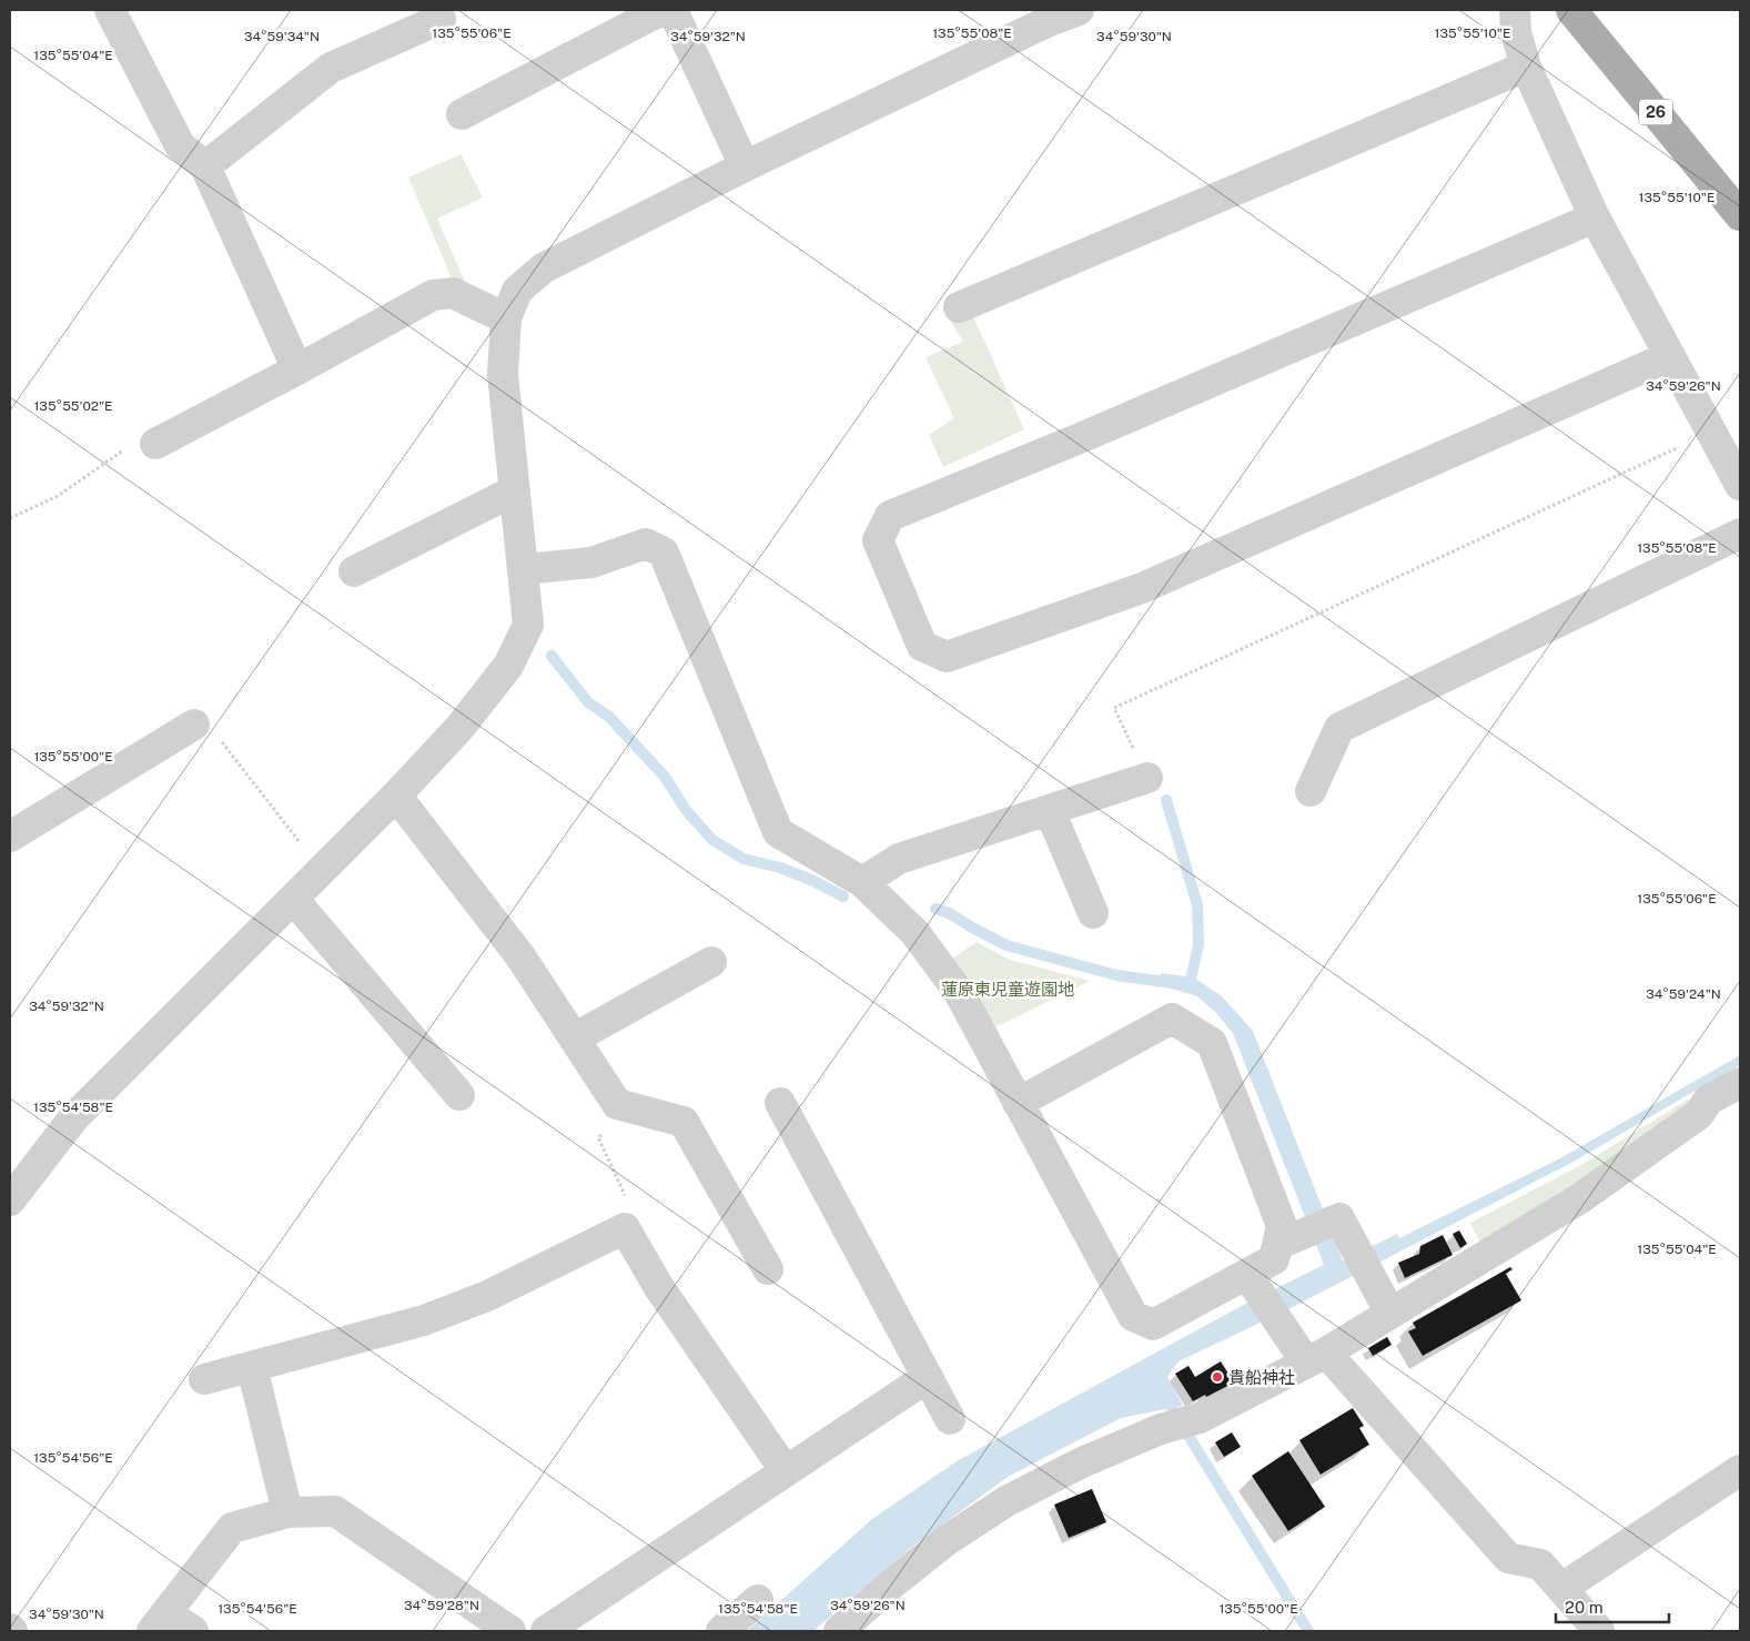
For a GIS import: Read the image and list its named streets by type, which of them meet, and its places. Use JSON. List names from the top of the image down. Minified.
{"streets":{"main road":["26"]},"parks":["蓮原東児童遊園地"],"places":["貴船神社"],"scale_bar":"20 m","coordinates":["135°55'08\"E","135°55'10\"E","135°55'06\"E","34°59'34\"N","34°59'32\"N","34°59'30\"N","135°55'04\"E","34°59'26\"N","135°55'02\"E","135°55'00\"E","34°59'24\"N","135°54'58\"E","135°54'56\"E","34°59'28\"N"]}
